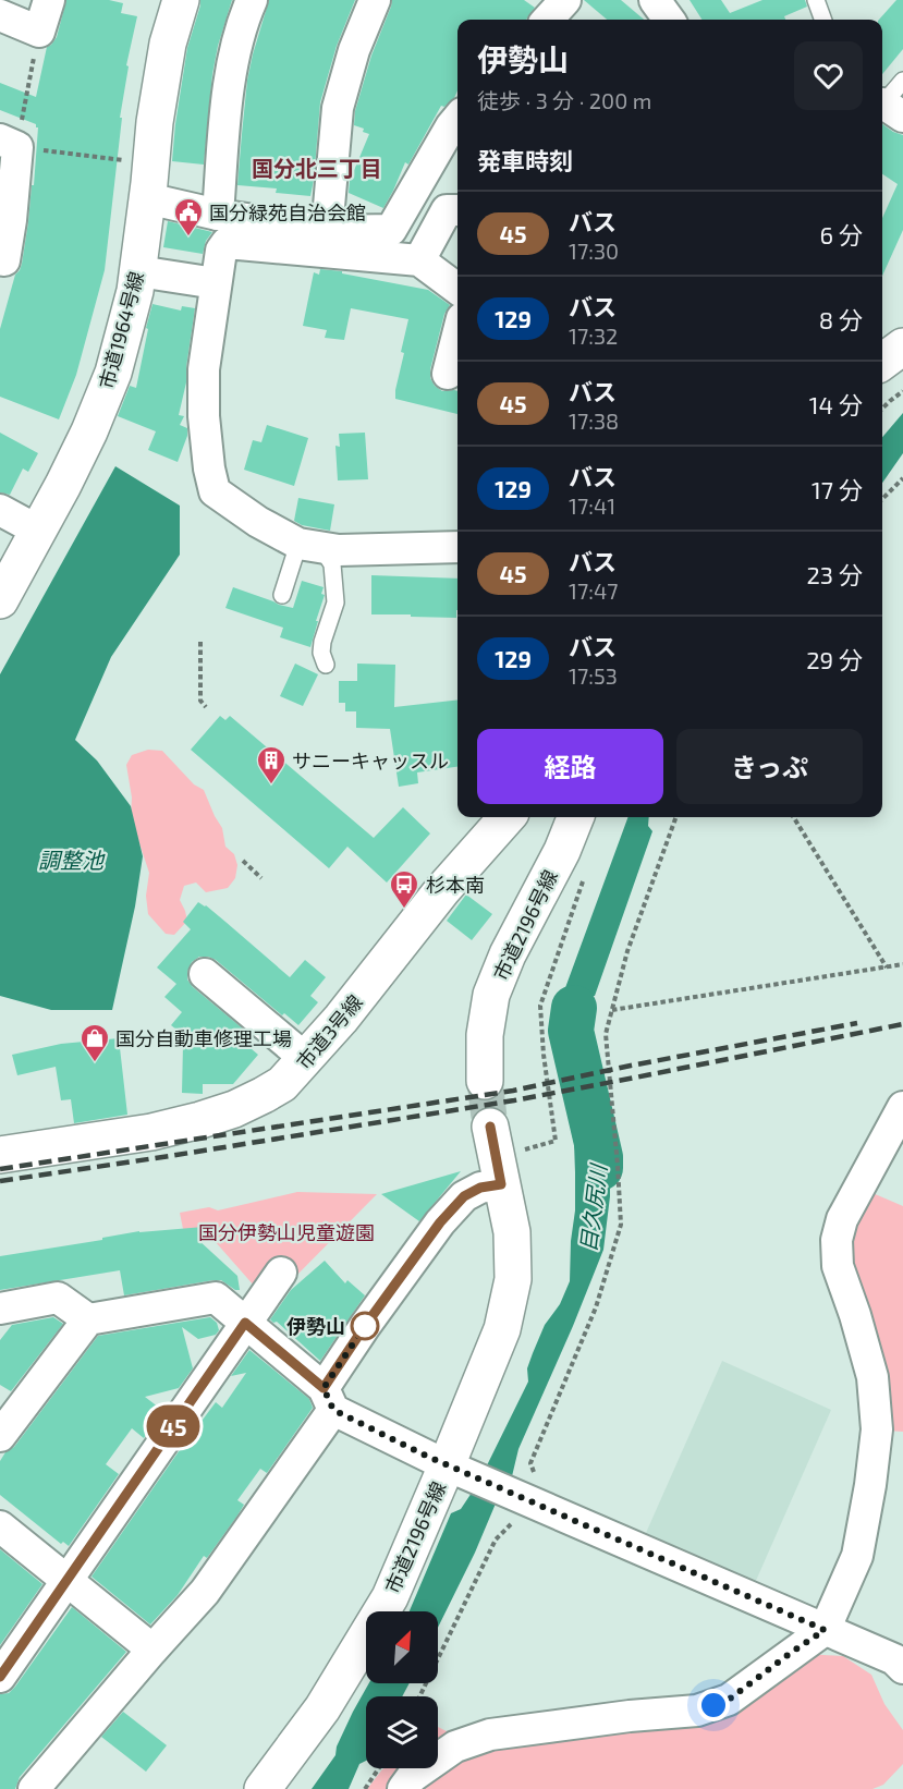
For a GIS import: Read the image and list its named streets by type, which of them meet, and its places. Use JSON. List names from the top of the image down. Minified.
{"streets":{"street":["市道1964号線","市道2196号線","市道3号線"]},"districts":["国分北三丁目"],"water":["調整池","目久尻川"],"parks":["国分伊勢山児童遊園"],"places":{"public building":["国分緑苑自治会館"],"building":["サニーキャッスル"],"bus stop":["杉本南"],"shop":["国分自動車修理工場"],"other":["伊勢山"]},"lines":["bus line 45"],"north":"top right","page":{"on_map":"45","heading":[["伊勢山","徒歩 · 3 分 · 200 m"],"発車時刻"],"list":[{"mark":"45","name":"バス","note":"17:30","value":"6 分"},{"mark":"129","name":"バス","note":"17:32","value":"8 分"},{"mark":"45","name":"バス","note":"17:38","value":"14 分"},{"mark":"129","name":"バス","note":"17:41","value":"17 分"},{"mark":"45","name":"バス","note":"17:47","value":"23 分"},{"mark":"129","name":"バス","note":"17:53","value":"29 分"}],"buttons":["経路","きっぷ"]}}
